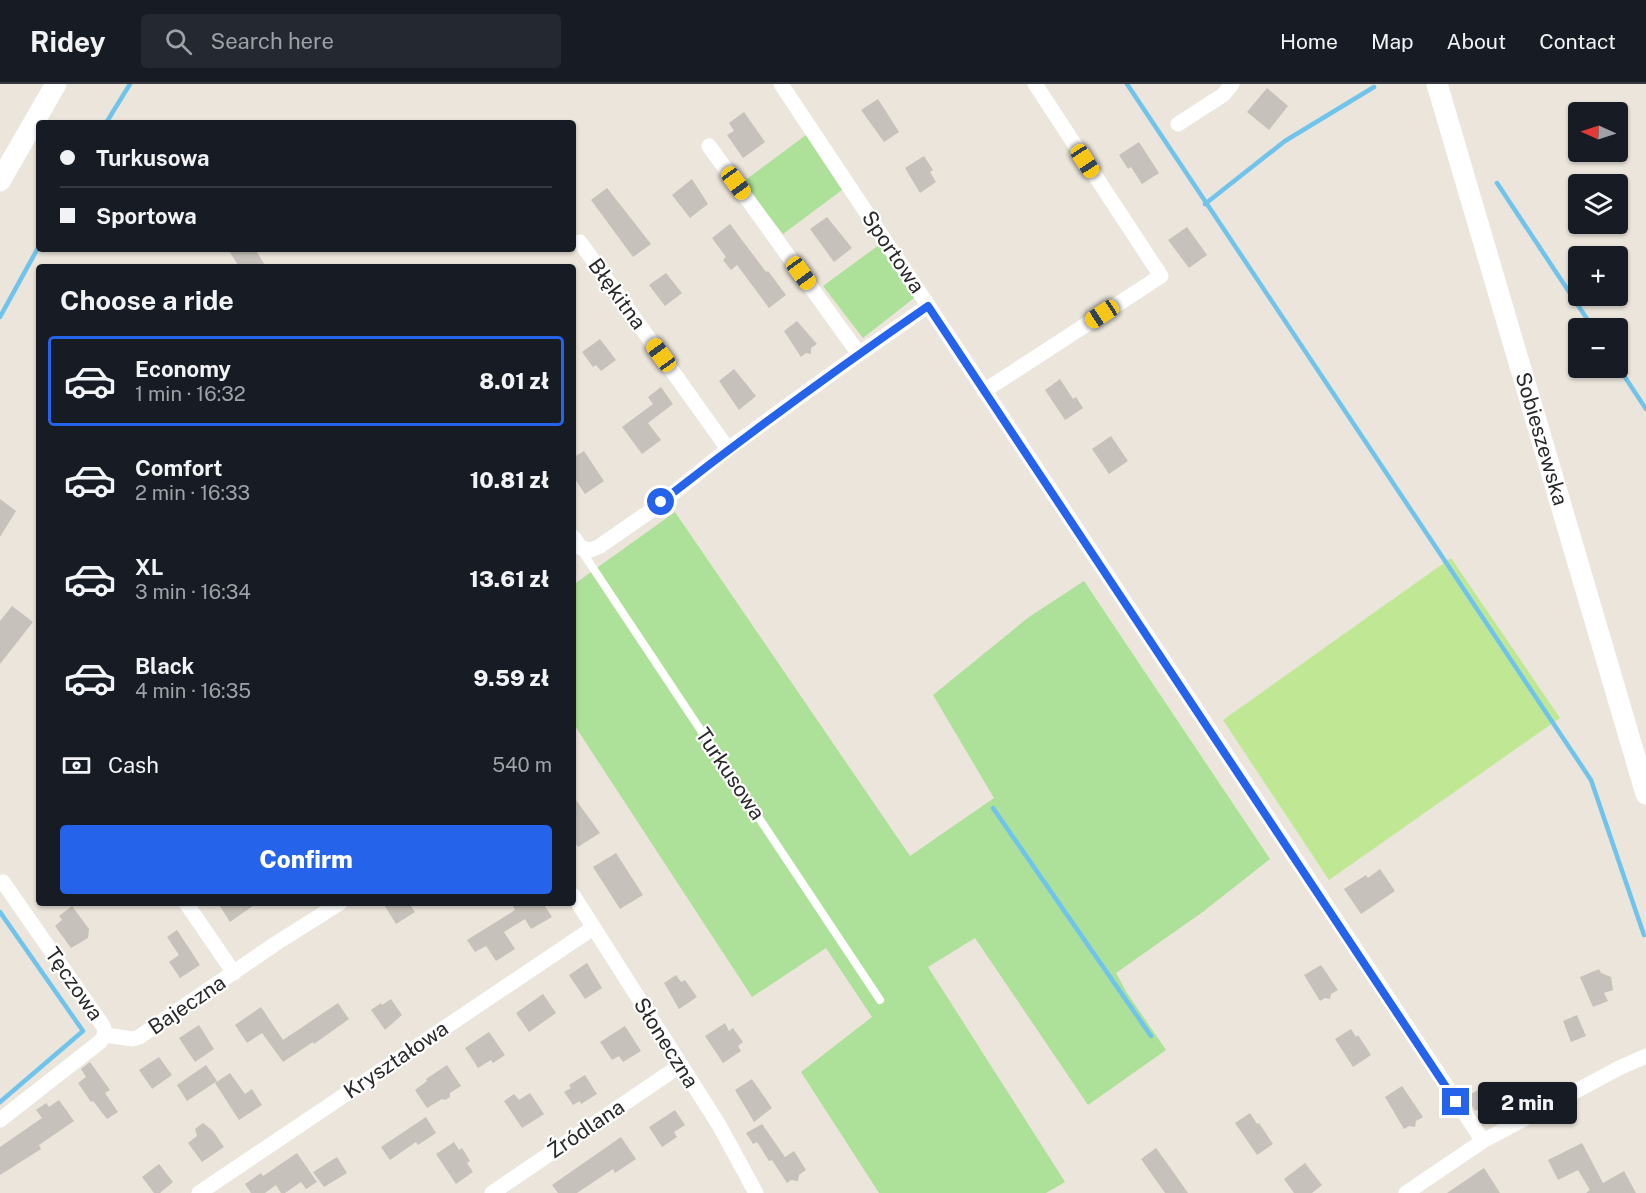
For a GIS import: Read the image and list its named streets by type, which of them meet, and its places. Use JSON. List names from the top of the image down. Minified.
{"streets":{"main road":["Sobieszewska"],"street":["Sportowa","Błękitna","Turkusowa","Tęczowa","Bajeczna","Słoneczna","Kryształowa","Źródlana"]},"crossings":[["Błękitna","Turkusowa"],["Tęczowa","Bajeczna"],["Słoneczna","Kryształowa"],["Słoneczna","Źródlana"]],"north":"left","page":{"header":"Ridey","search":"Search here","nav":["Home","Map","About","Contact"],"map_buttons":["+","−"],"banner":["Turkusowa","Sportowa"],"heading":"Choose a ride","list":[{"name":"Economy","note":"1 min · 16:32","value":"8.01 zł"},{"name":"Comfort","note":"2 min · 16:33","value":"10.81 zł"},{"name":"XL","note":"3 min · 16:34","value":"13.61 zł"},{"name":"Black","note":"4 min · 16:35","value":"9.59 zł"}],"pay":["Cash","540 m"],"buttons":"Confirm","bubble":"2 min"}}
